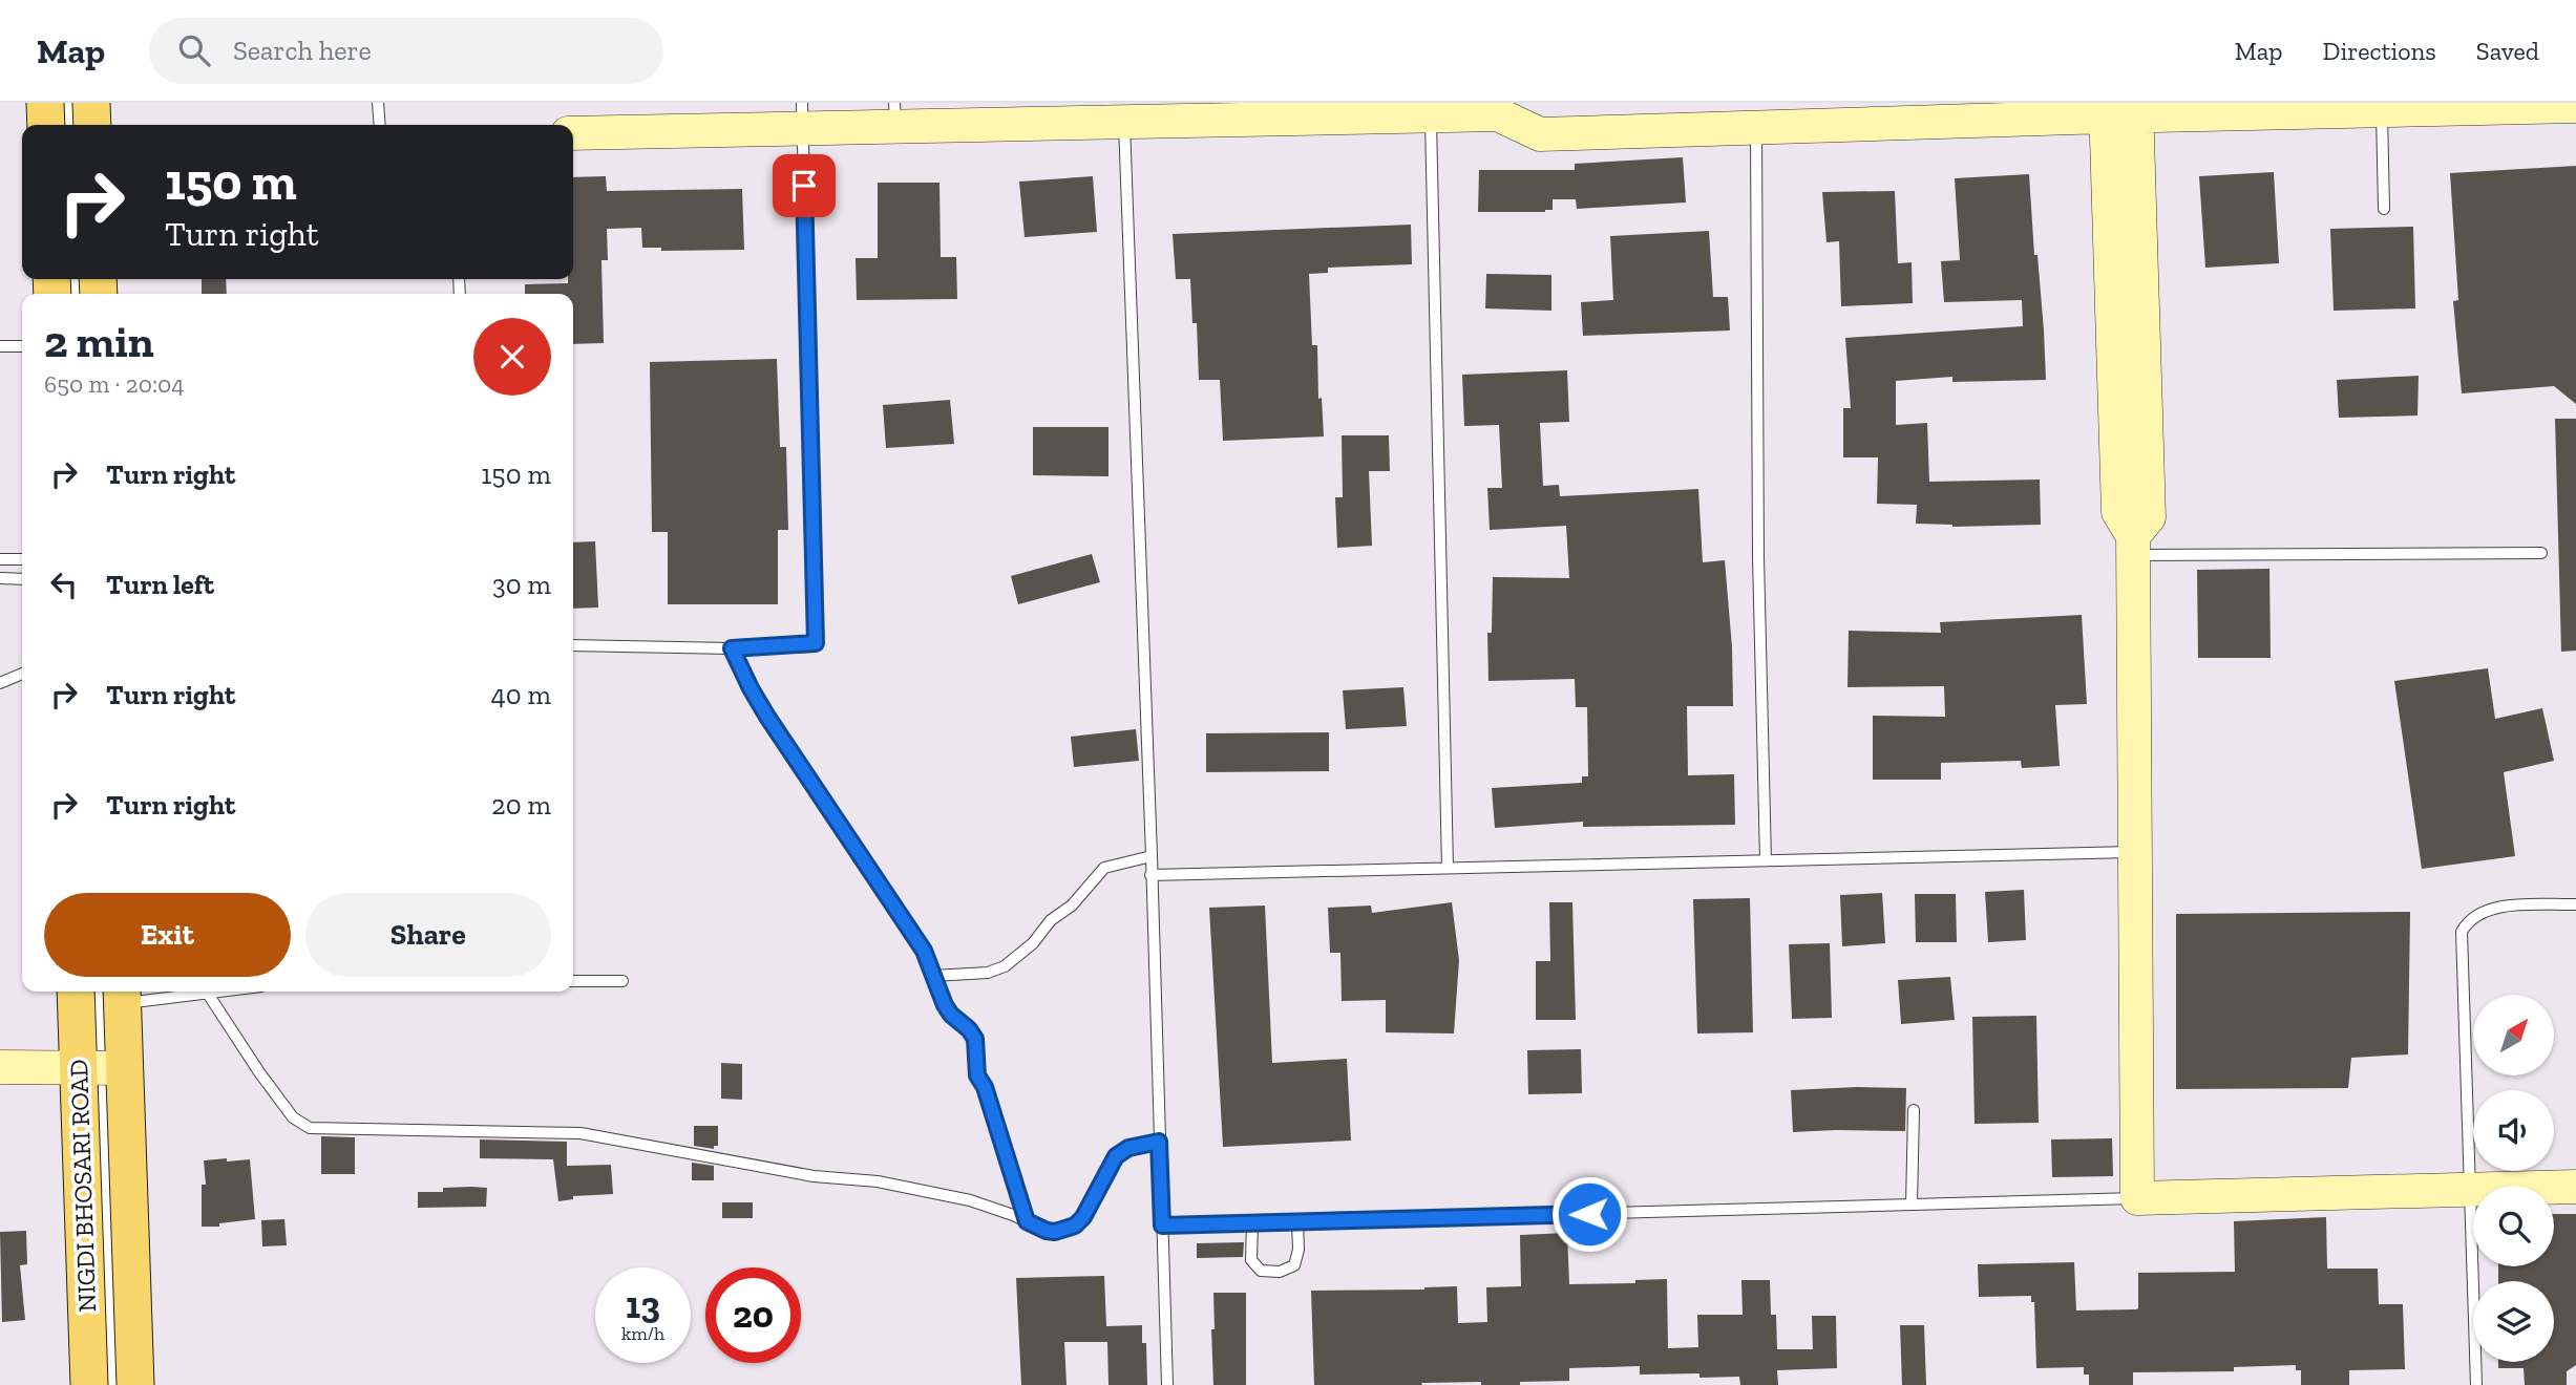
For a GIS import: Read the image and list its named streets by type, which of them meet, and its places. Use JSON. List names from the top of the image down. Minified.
{"streets":{"main road":["NIGDI BHOSARI ROAD"]},"north":"top right","page":{"header":"Map","search":"Search here","nav":["Map","Directions","Saved"],"turn":["150 m","Turn right"],"heading":["2 min","650 m · 20:04"],"list":[{"name":"Turn right","value":"150 m"},{"name":"Turn left","value":"30 m"},{"name":"Turn right","value":"40 m"},{"name":"Turn right","value":"20 m"}],"buttons":["Exit","Share"],"speed":"13 km/h","limit":"20"}}
